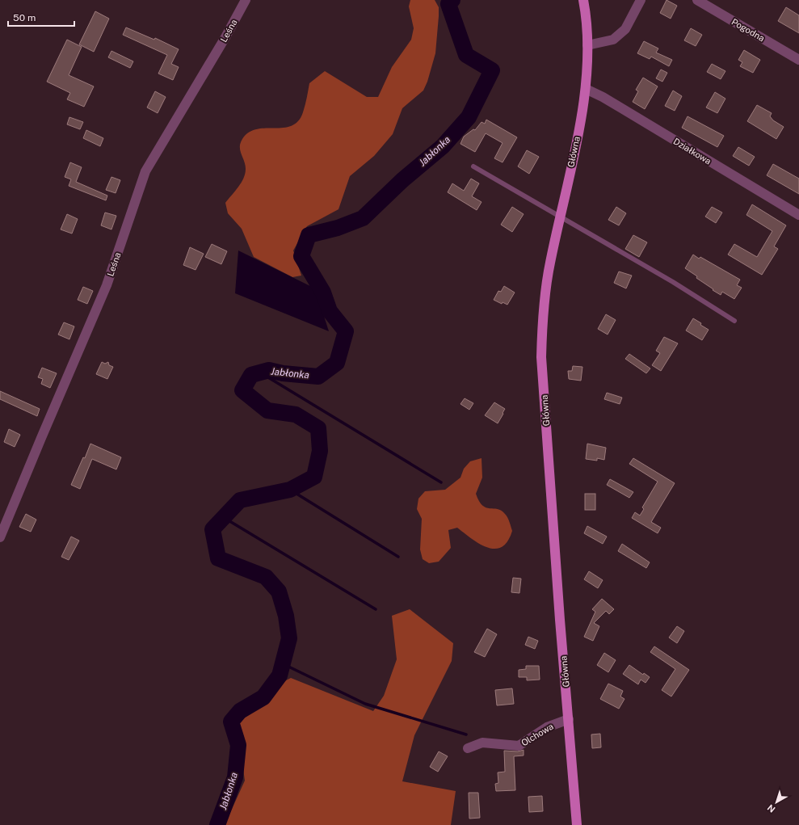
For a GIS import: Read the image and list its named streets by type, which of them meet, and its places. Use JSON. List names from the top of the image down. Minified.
{"streets":{"main road":["Główna"],"street":["Pogodna","Leśna","Działkowa","Olchowa"]},"crossings":[["Działkowa","Główna"],["Główna","Olchowa"]],"water":["Jabłonka"],"scale_bar":"50 m","north":"bottom left"}
